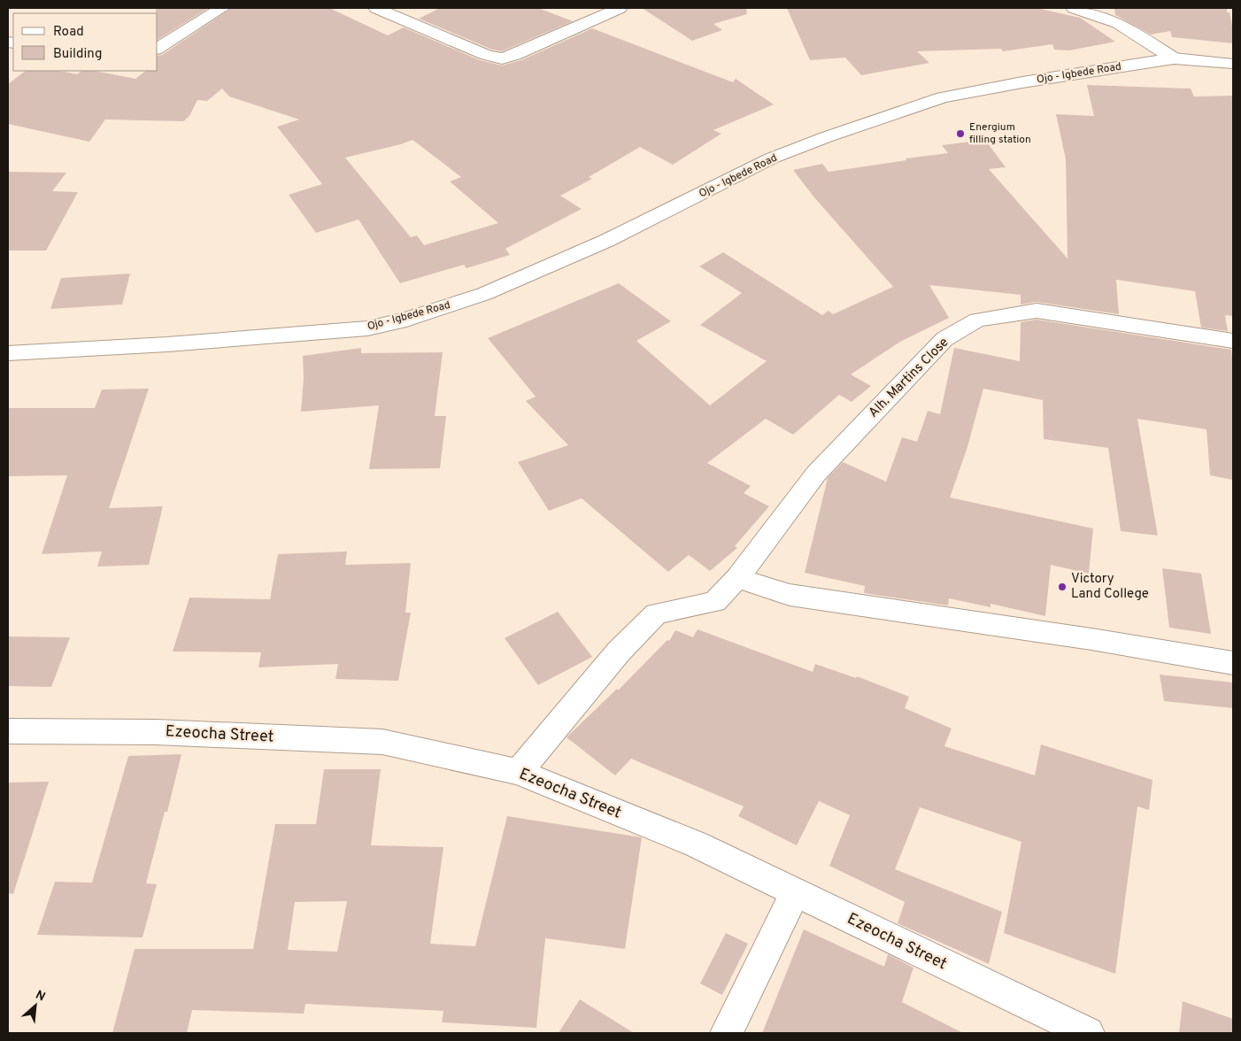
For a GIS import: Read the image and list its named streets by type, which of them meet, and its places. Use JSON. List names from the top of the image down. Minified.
{"streets":{"street":["Ojo - Igbede Road","Alh. Martins Close","Ezeocha Street"]},"crossings":[["Alh. Martins Close","Ezeocha Street"]],"places":["Energium filling station","Victory Land College"],"legend":["Road","Building"],"north":"top right"}
